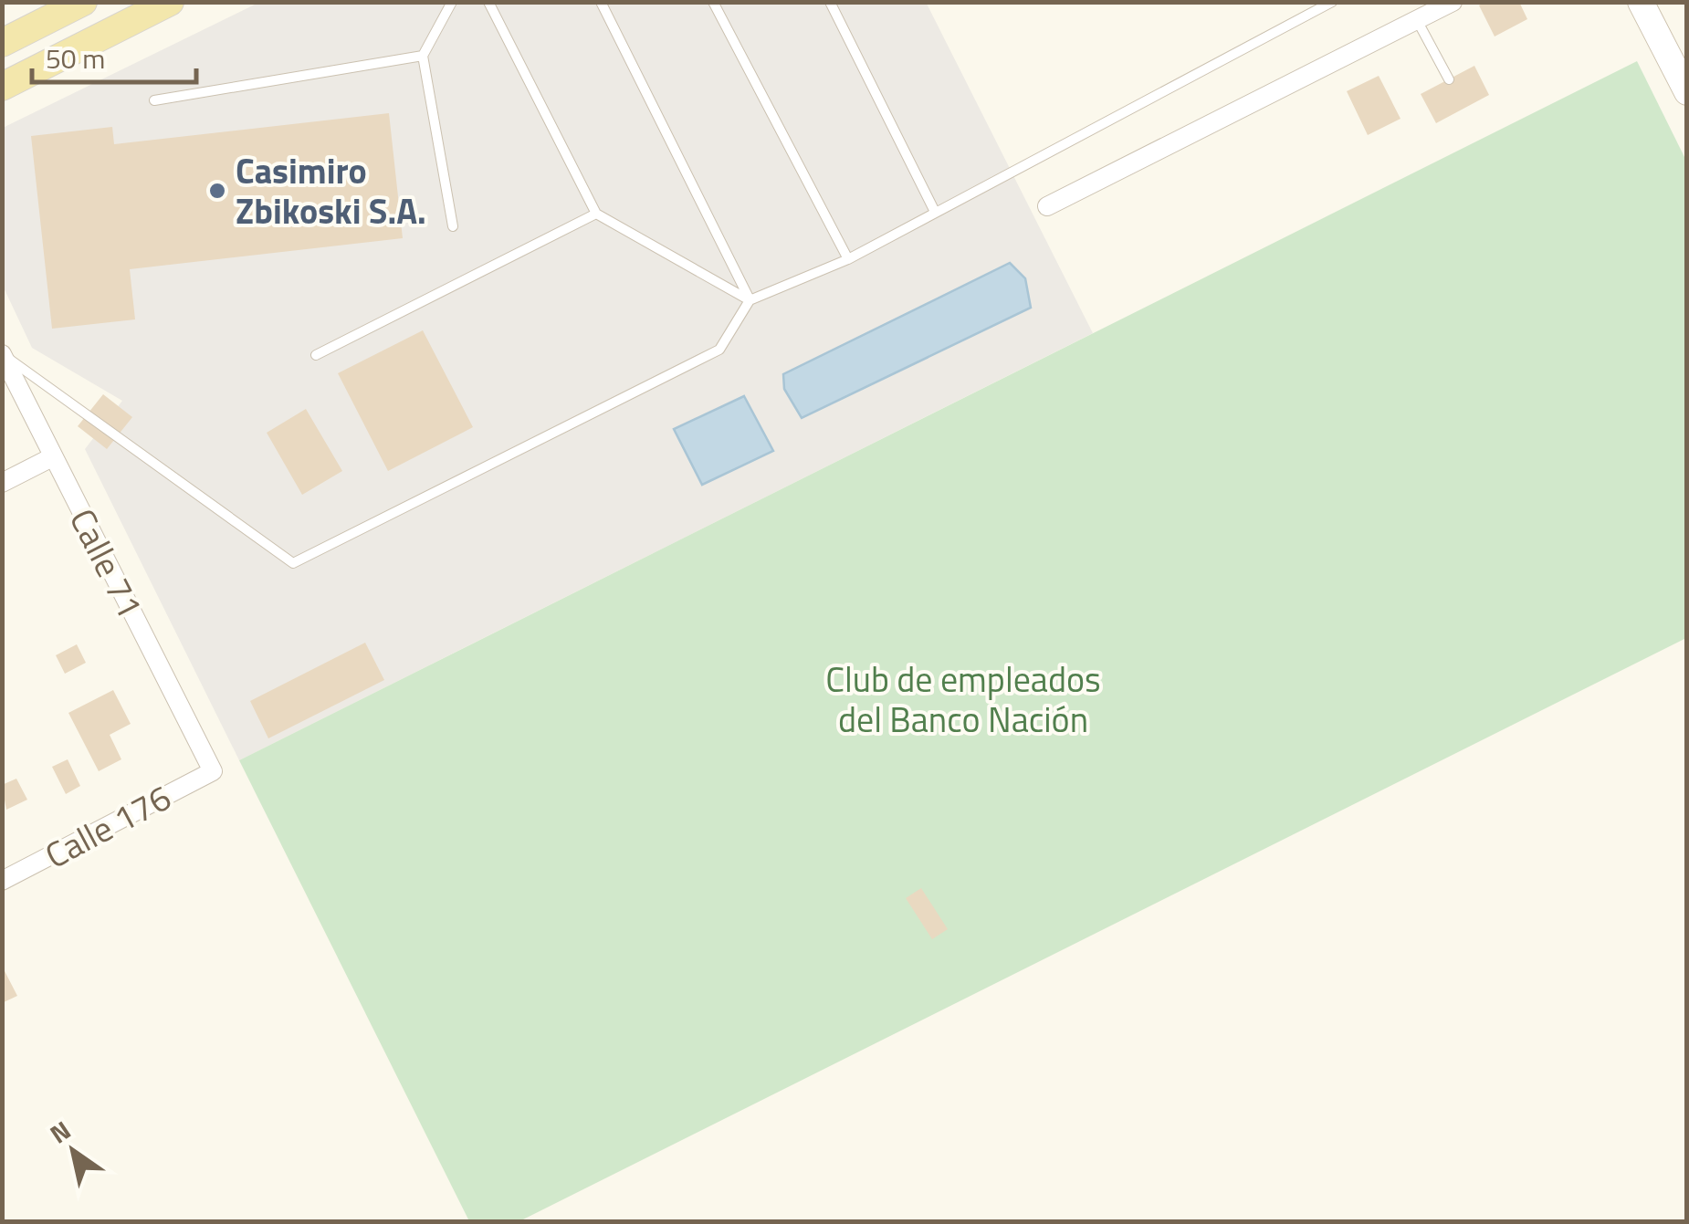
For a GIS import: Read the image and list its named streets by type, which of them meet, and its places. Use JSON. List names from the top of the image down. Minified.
{"streets":{"street":["Calle 71","Calle 176"]},"crossings":[["Calle 71","Calle 176"]],"parks":["Club de empleados del Banco Nación"],"places":["Casimiro Zbikoski S.A."],"scale_bar":"50 m","north":"top left"}
